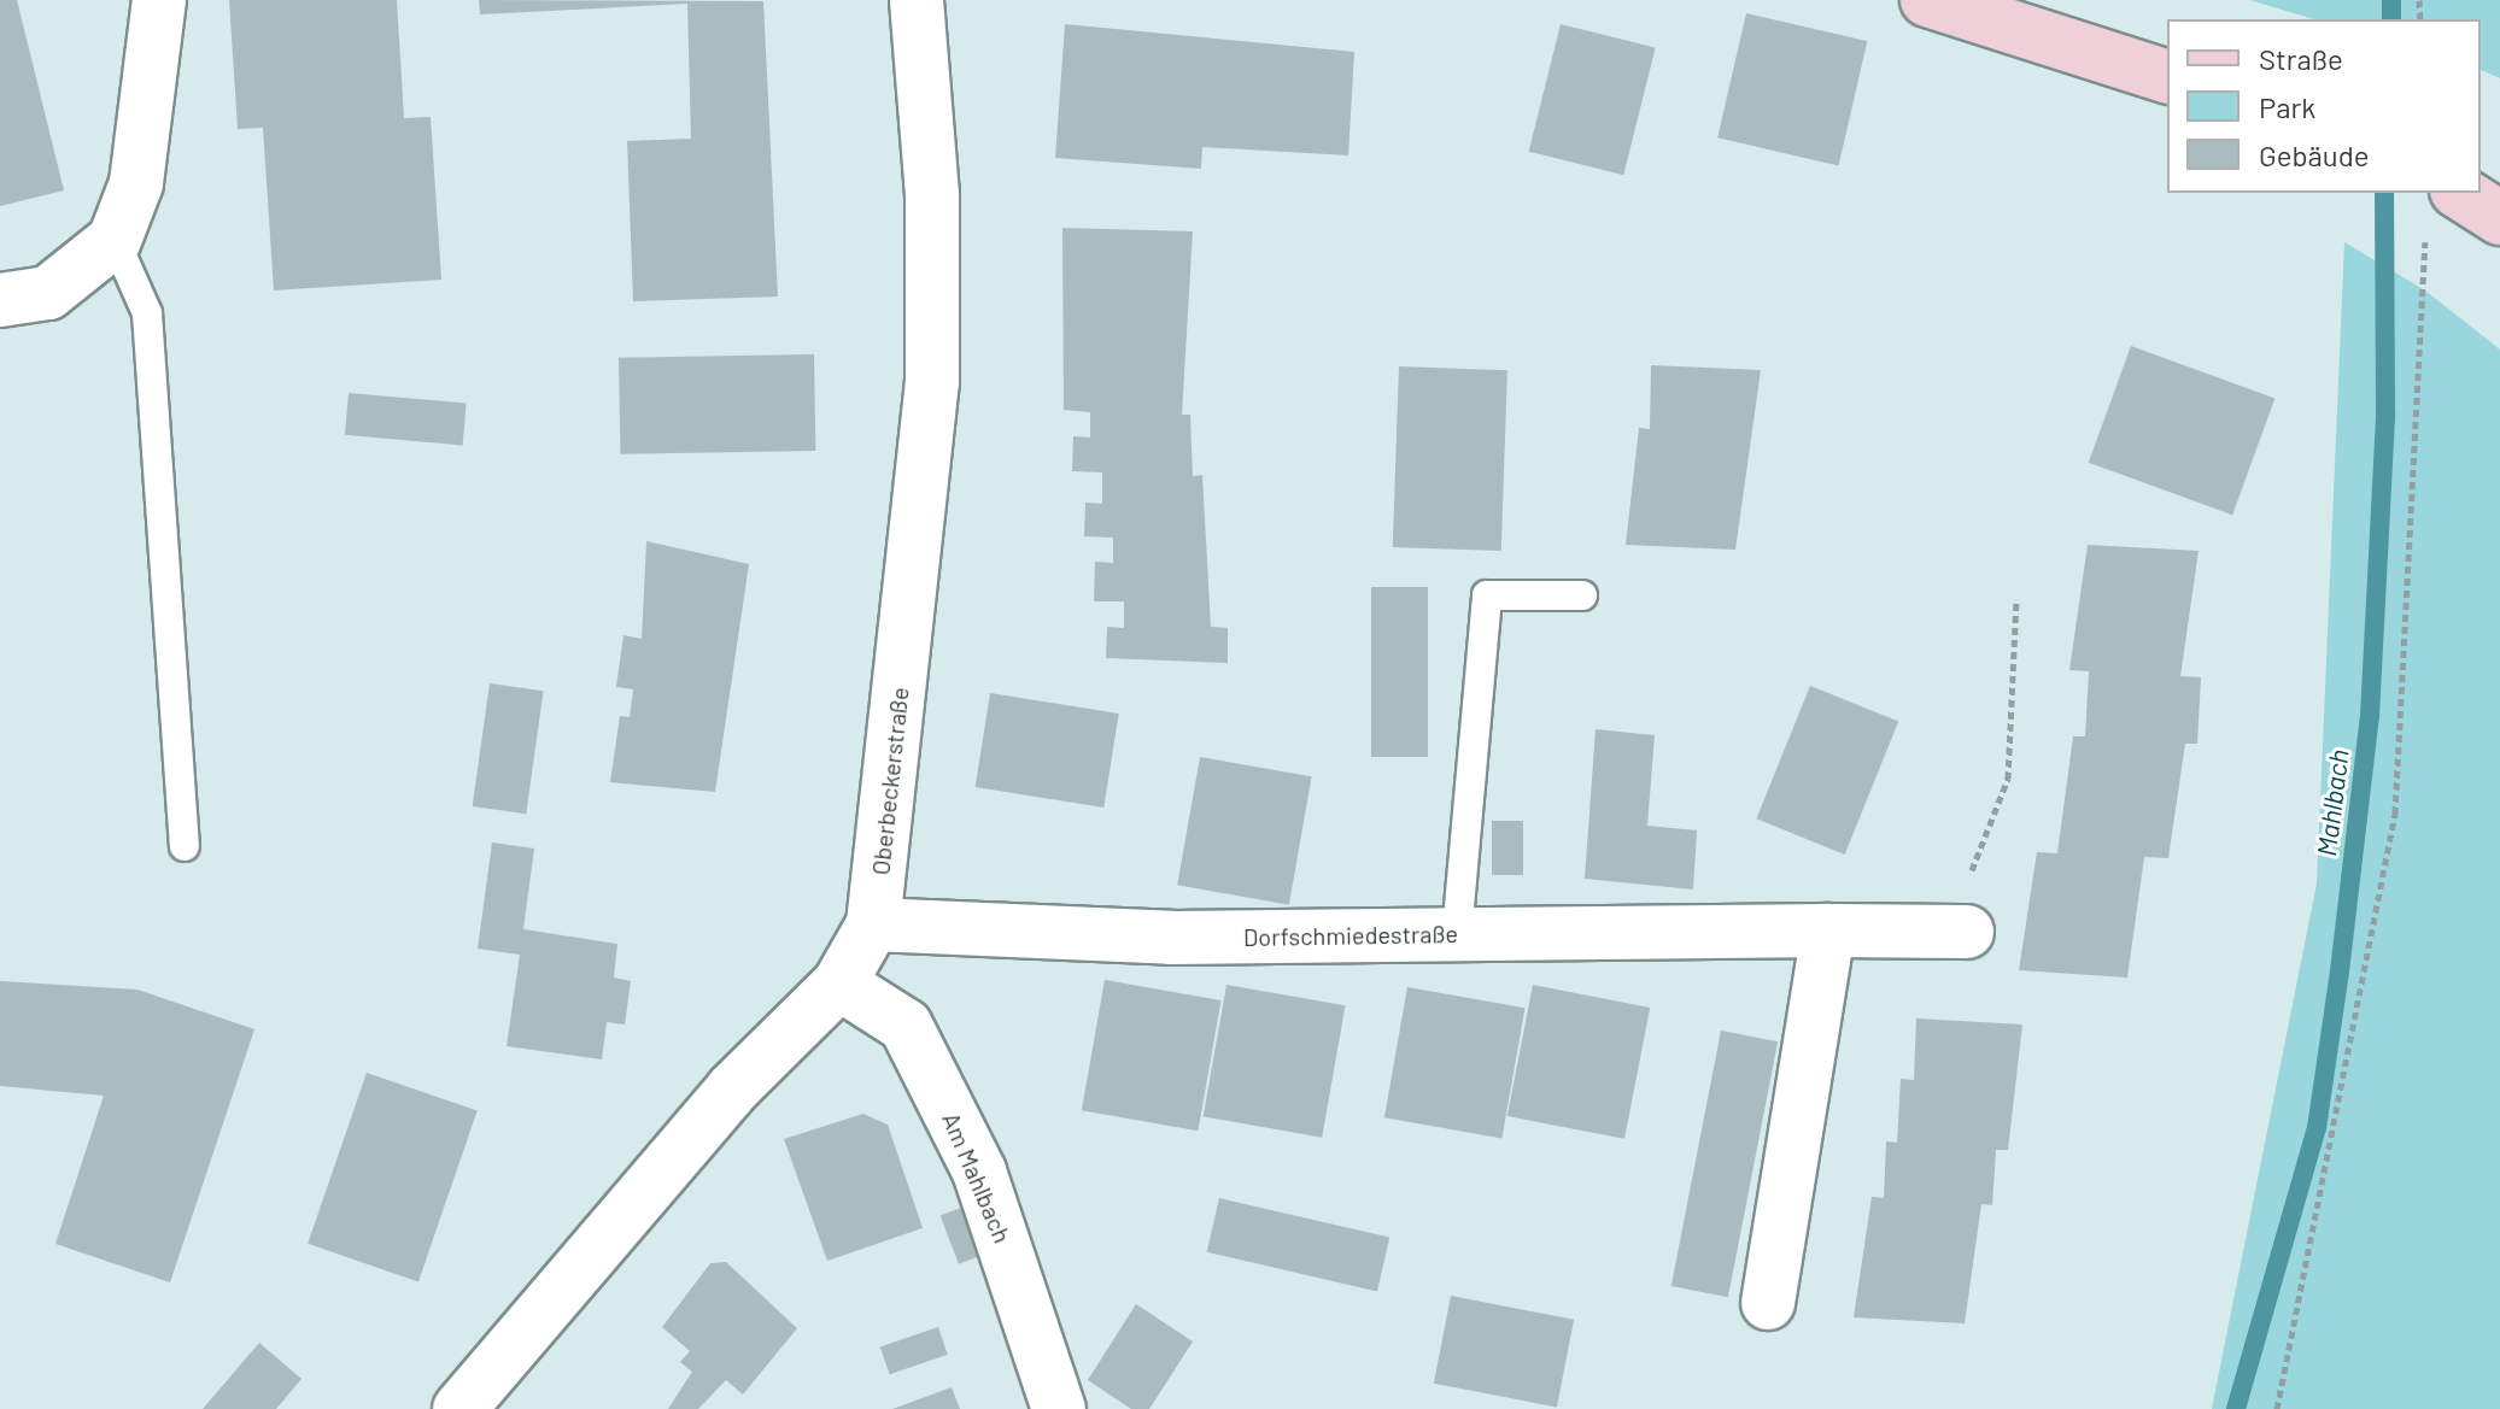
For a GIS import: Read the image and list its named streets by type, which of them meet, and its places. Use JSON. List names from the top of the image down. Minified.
{"streets":{"street":["Oberbeckerstraße","Dorfschmiedestraße","Am Mahlbach"]},"crossings":[["Oberbeckerstraße","Dorfschmiedestraße"],["Oberbeckerstraße","Am Mahlbach"]],"water":["Mahlbach"],"legend":["Straße","Park","Gebäude"]}
